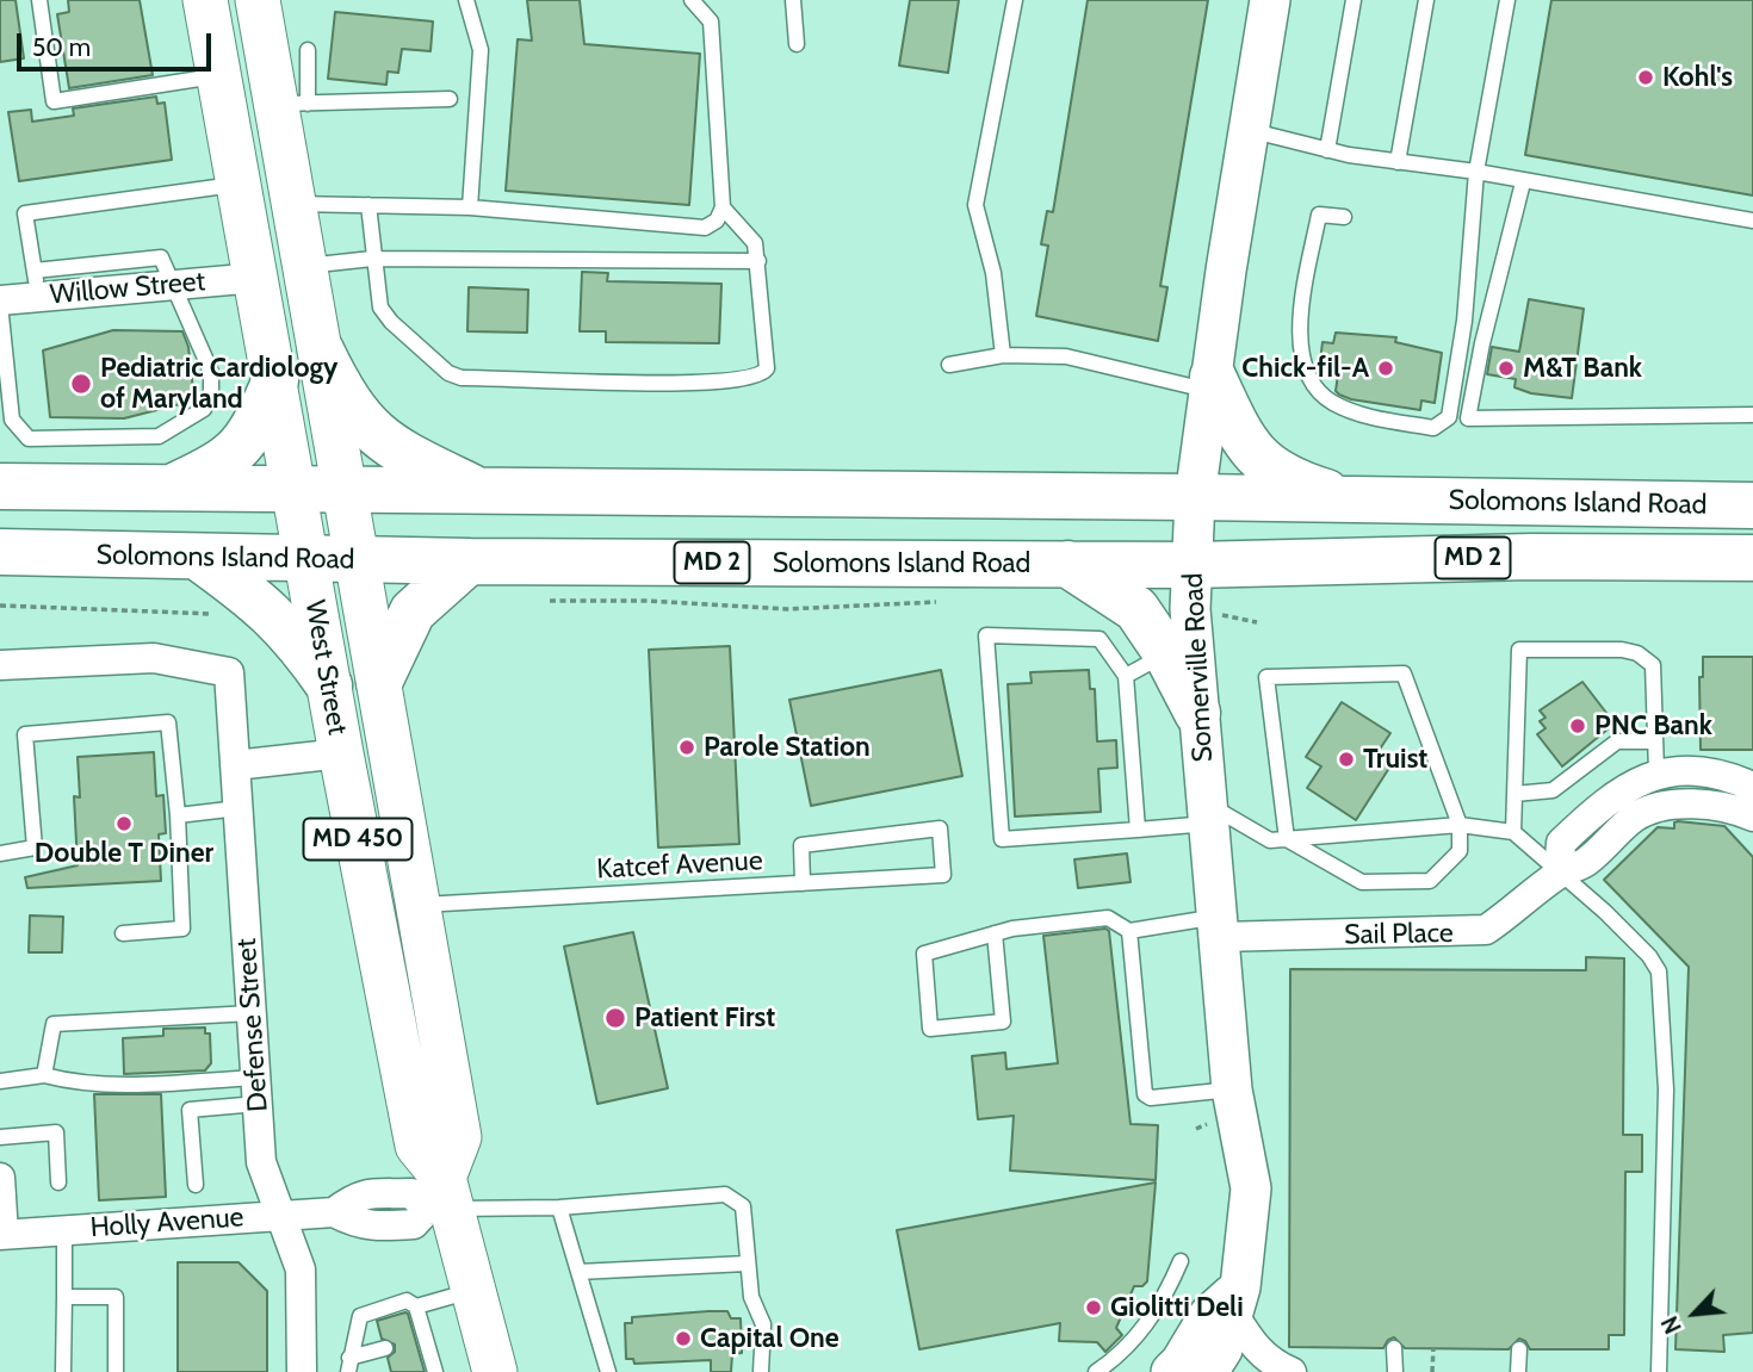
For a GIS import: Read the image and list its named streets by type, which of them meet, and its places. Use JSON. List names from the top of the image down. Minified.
{"streets":{"highway":["Solomons Island Road","MD 2"],"main road":["West Street","MD 450"],"street":["Willow Street","Somerville Road","Sail Place","Defense Street","Holly Avenue"],"lane":["Katcef Avenue"]},"crossings":[["Willow Street","West Street"],["Solomons Island Road","West Street"],["Solomons Island Road","Somerville Road"],["West Street","Katcef Avenue"],["West Street","Holly Avenue"],["Somerville Road","Sail Place"],["Defense Street","Holly Avenue"]],"places":["Kohl's","Chick-fil-A","M&T Bank","Pediatric Cardiology of Maryland","PNC Bank","Parole Station","Truist","Double T Diner","Patient First","Giolitti Deli","Capital One"],"scale_bar":"50 m","north":"bottom left"}
